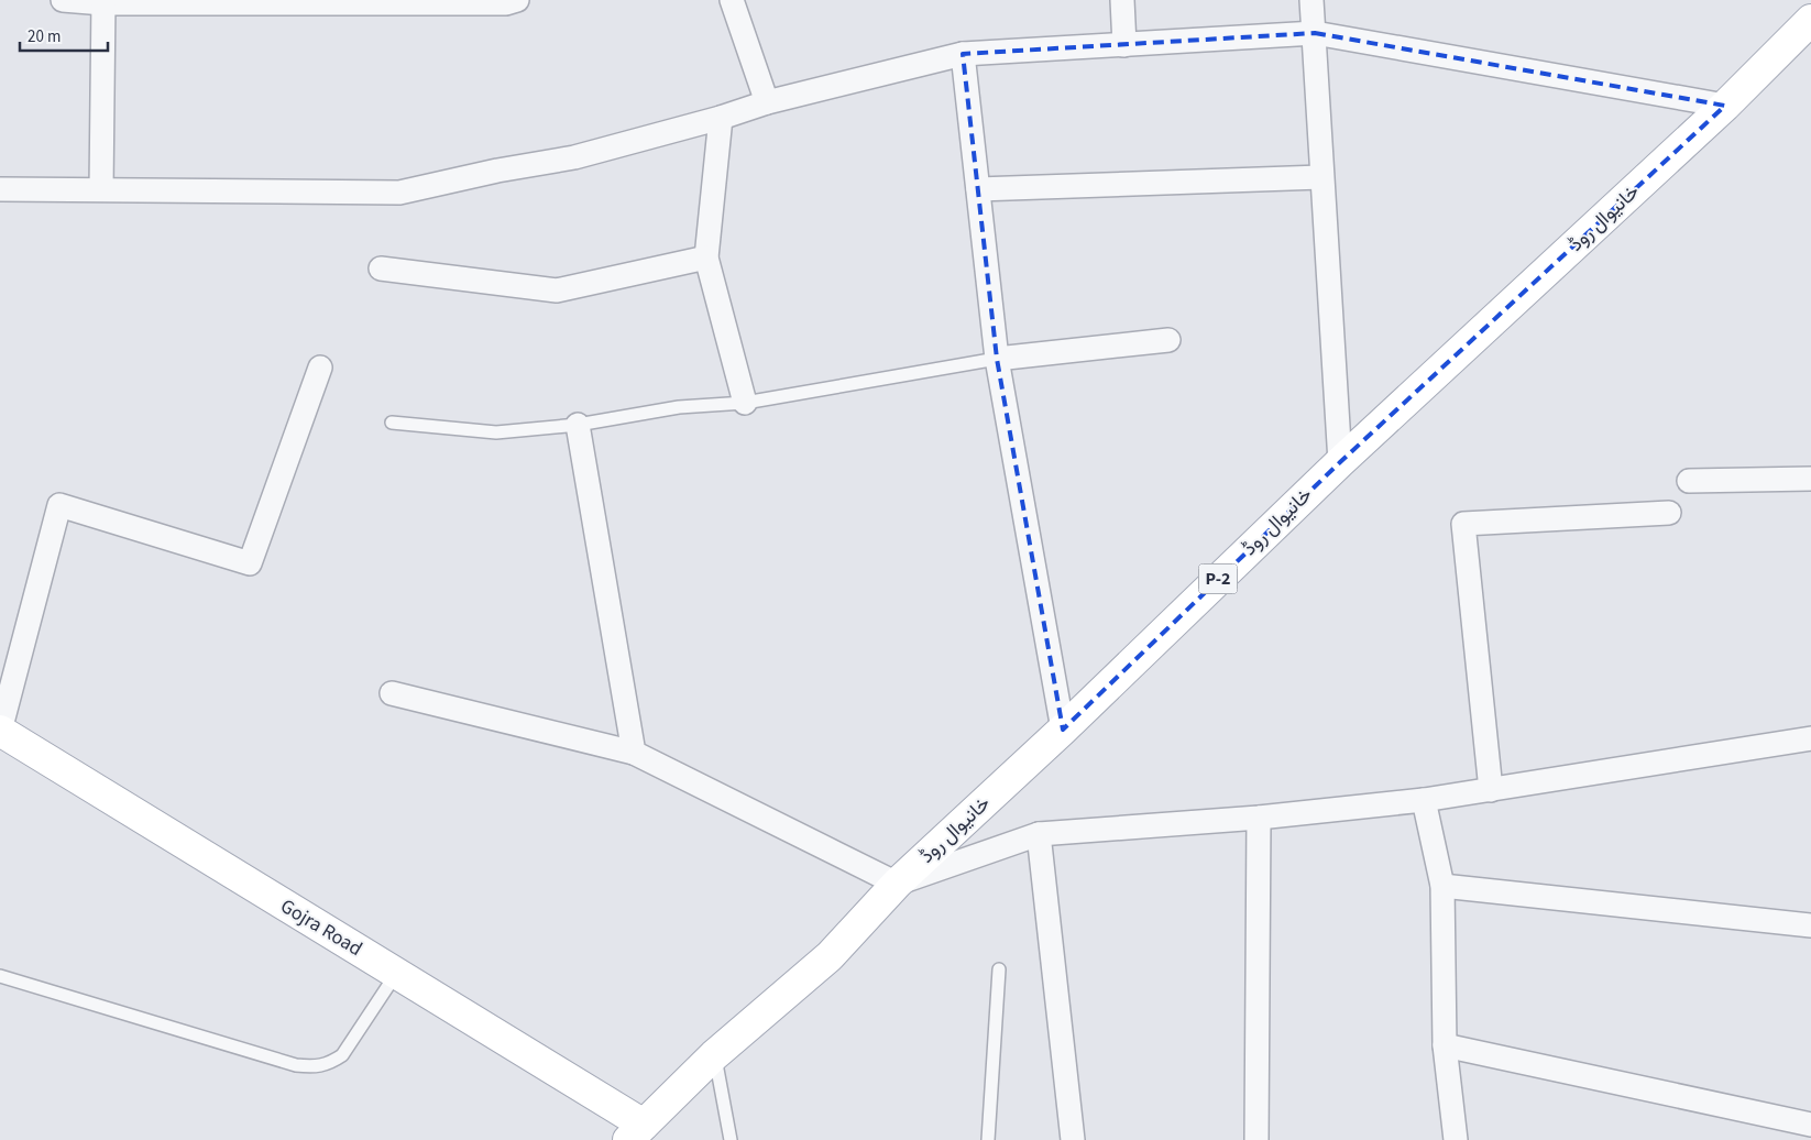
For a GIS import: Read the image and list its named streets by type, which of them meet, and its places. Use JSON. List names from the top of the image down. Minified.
{"streets":{"main road":["خانیوال روڈ","P-2","Gojra Road"]},"crossings":[["خانیوال روڈ","Gojra Road"]],"scale_bar":"20 m"}
